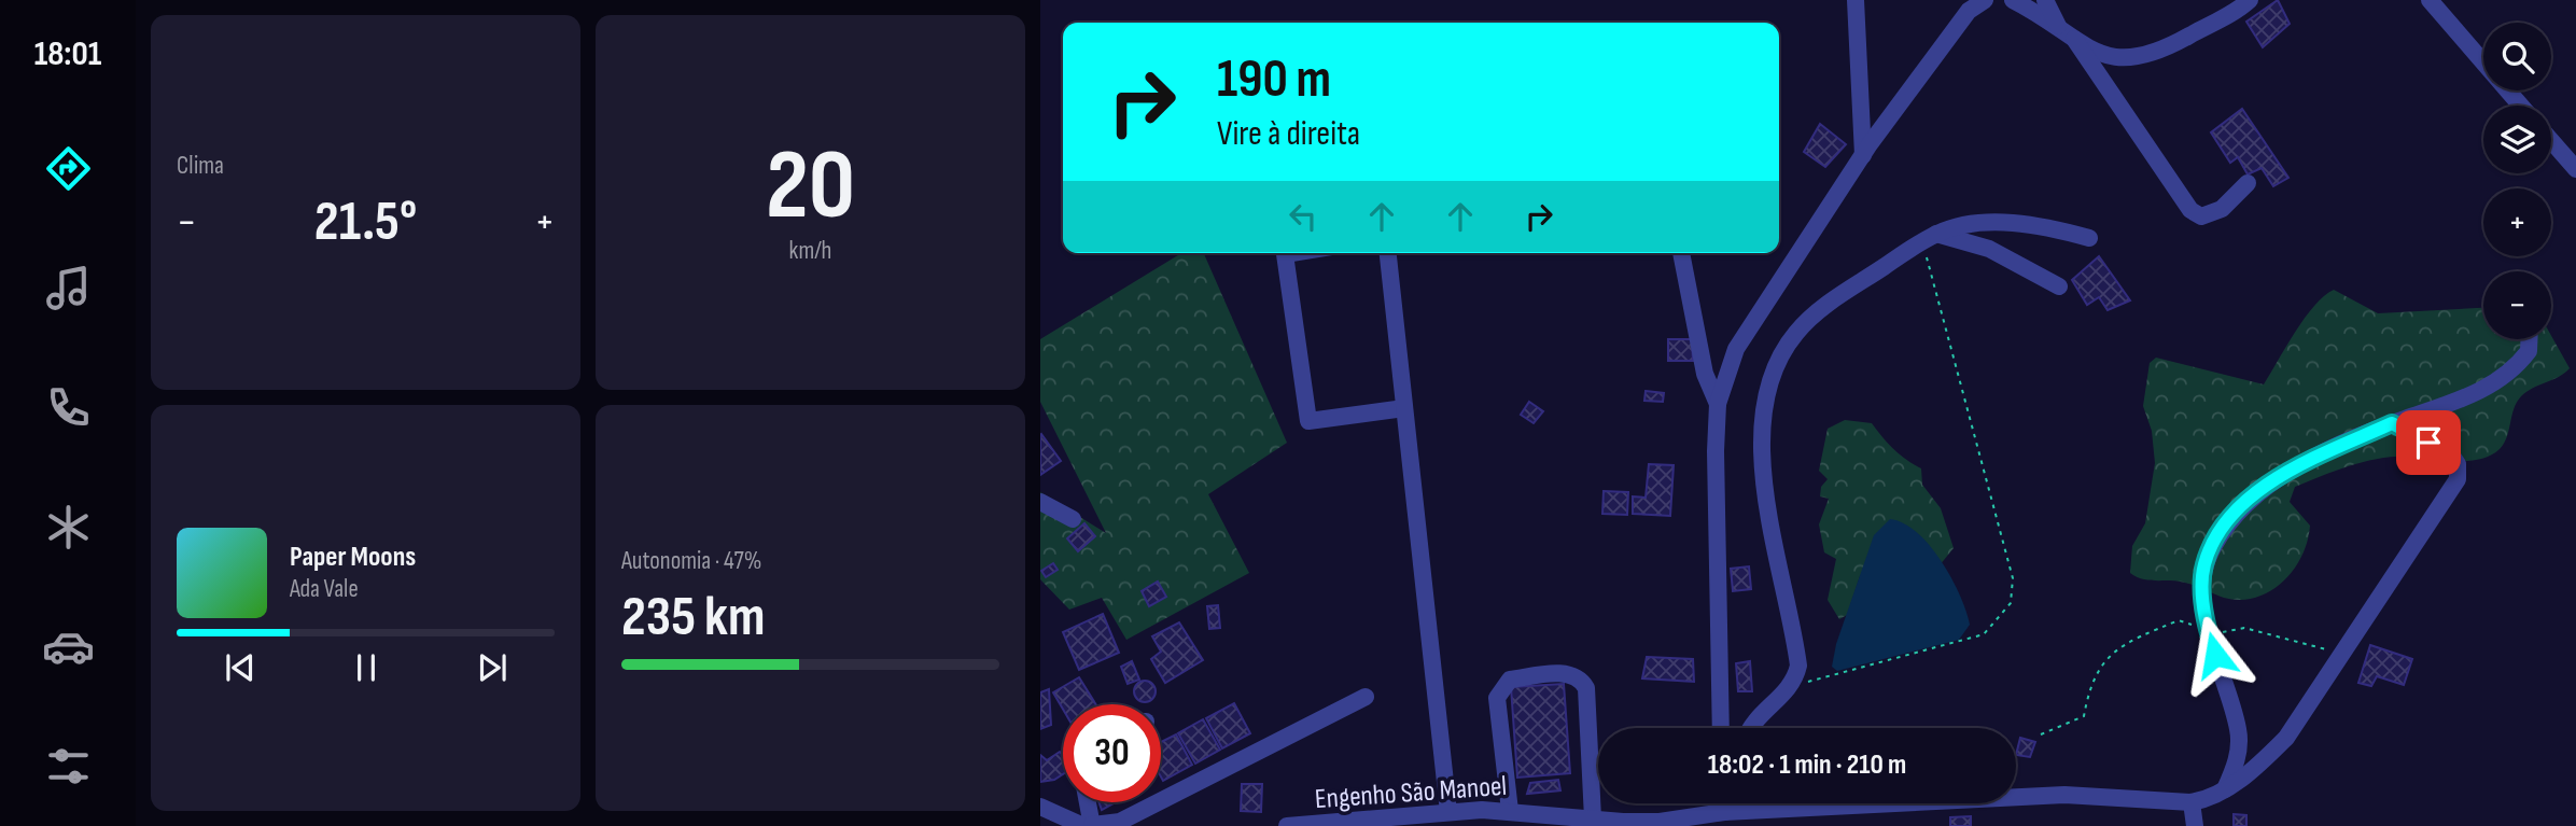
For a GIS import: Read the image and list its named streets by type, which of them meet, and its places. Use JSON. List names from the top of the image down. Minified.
{"streets":{"street":["Engenho São Manoel"]},"page":{"tabs":"18:01","tile":["Clima",["20","km/h"],["Autonomia · 47%","235 km"]],"map_buttons":["+","−"],"turn":["190 m","Vire à direita"],"heat":["−","21.5°","+"],"song":["Paper Moons","Ada Vale"],"limit":"30","trip":"18:02 · 1 min · 210 m"}}
